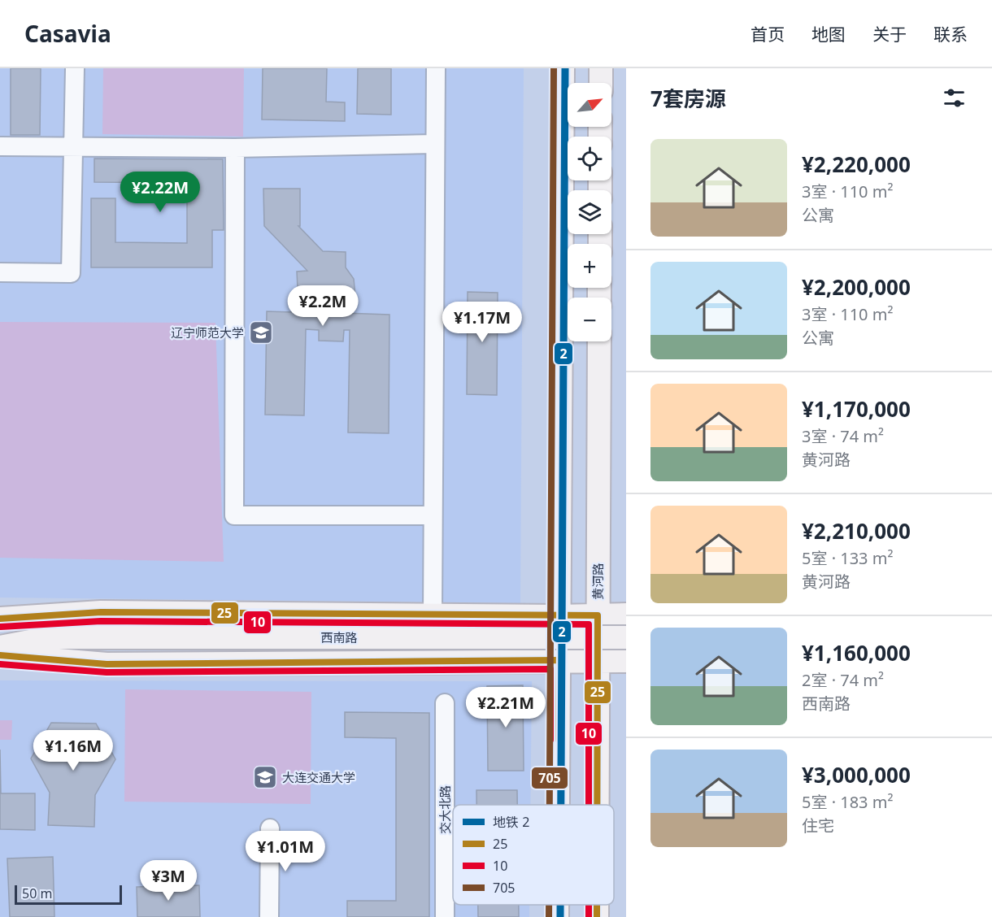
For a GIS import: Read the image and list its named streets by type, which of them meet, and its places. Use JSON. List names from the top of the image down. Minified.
{"streets":{"main road":["黄河路","西南路"],"street":["交大北路"]},"crossings":[["黄河路","西南路"]],"places":{"school or university":["辽宁师范大学","大连交通大学"]},"lines":["metro line 2","transit line 705","transit line 25","transit line 10"],"legend":["地铁 2","25","10","705"],"scale_bar":"50 m","north":"top right","page":{"header":"Casavia","nav":["首页","地图","关于","联系"],"heading":"7套房源","map_buttons":["+","−"],"list":[{"name":"¥2,220,000","note":"3室 · 110 m² · 公寓"},{"name":"¥2,200,000","note":"3室 · 110 m² · 公寓"},{"name":"¥1,170,000","note":"3室 · 74 m² · 黄河路"},{"name":"¥2,210,000","note":"5室 · 133 m² · 黄河路"},{"name":"¥1,160,000","note":"2室 · 74 m² · 西南路"},{"name":"¥3,000,000","note":"5室 · 183 m² · 住宅"}],"price":["¥2.22M","¥2.2M","¥1.17M","¥2.21M","¥1.16M","¥1.01M","¥3M"],"scale":"50 m"}}
